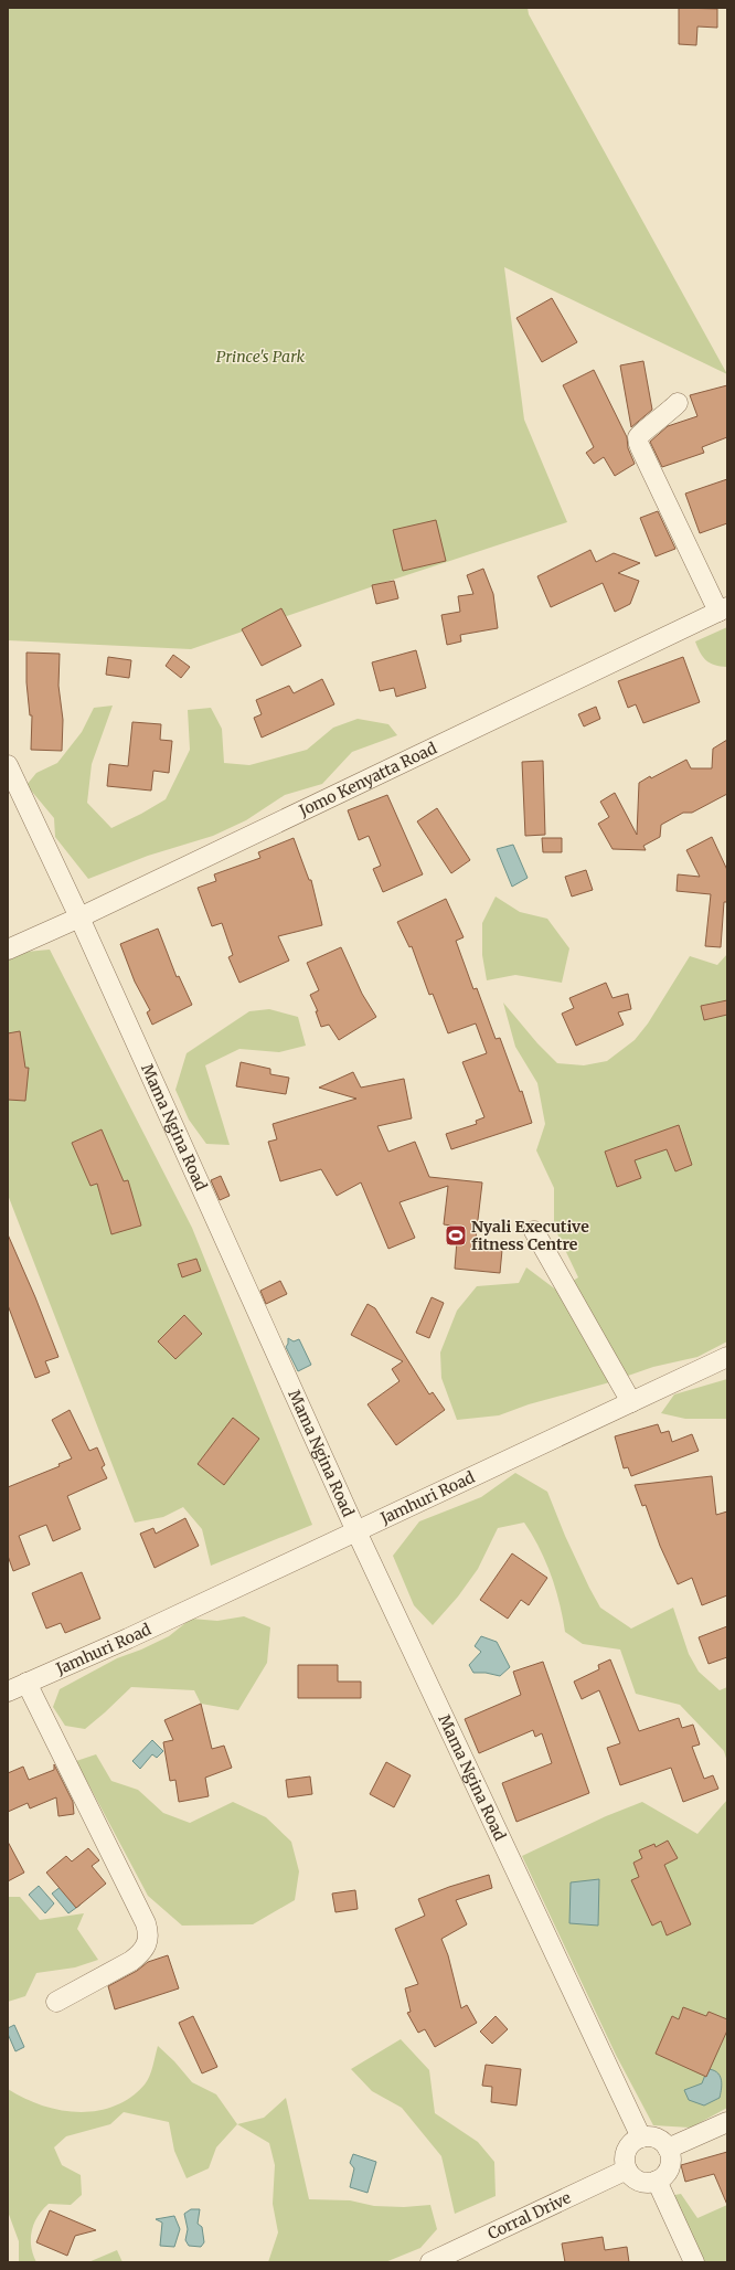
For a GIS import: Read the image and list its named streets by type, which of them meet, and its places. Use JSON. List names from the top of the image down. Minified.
{"streets":{"street":["Jomo Kenyatta Road","Mama Ngina Road","Jamhuri Road","Corral Drive"]},"crossings":[["Jomo Kenyatta Road","Mama Ngina Road"],["Mama Ngina Road","Jamhuri Road"],["Mama Ngina Road","Corral Drive"]],"parks":["Prince's Park"],"places":{"sports":["Nyali Executive fitness Centre"]}}
